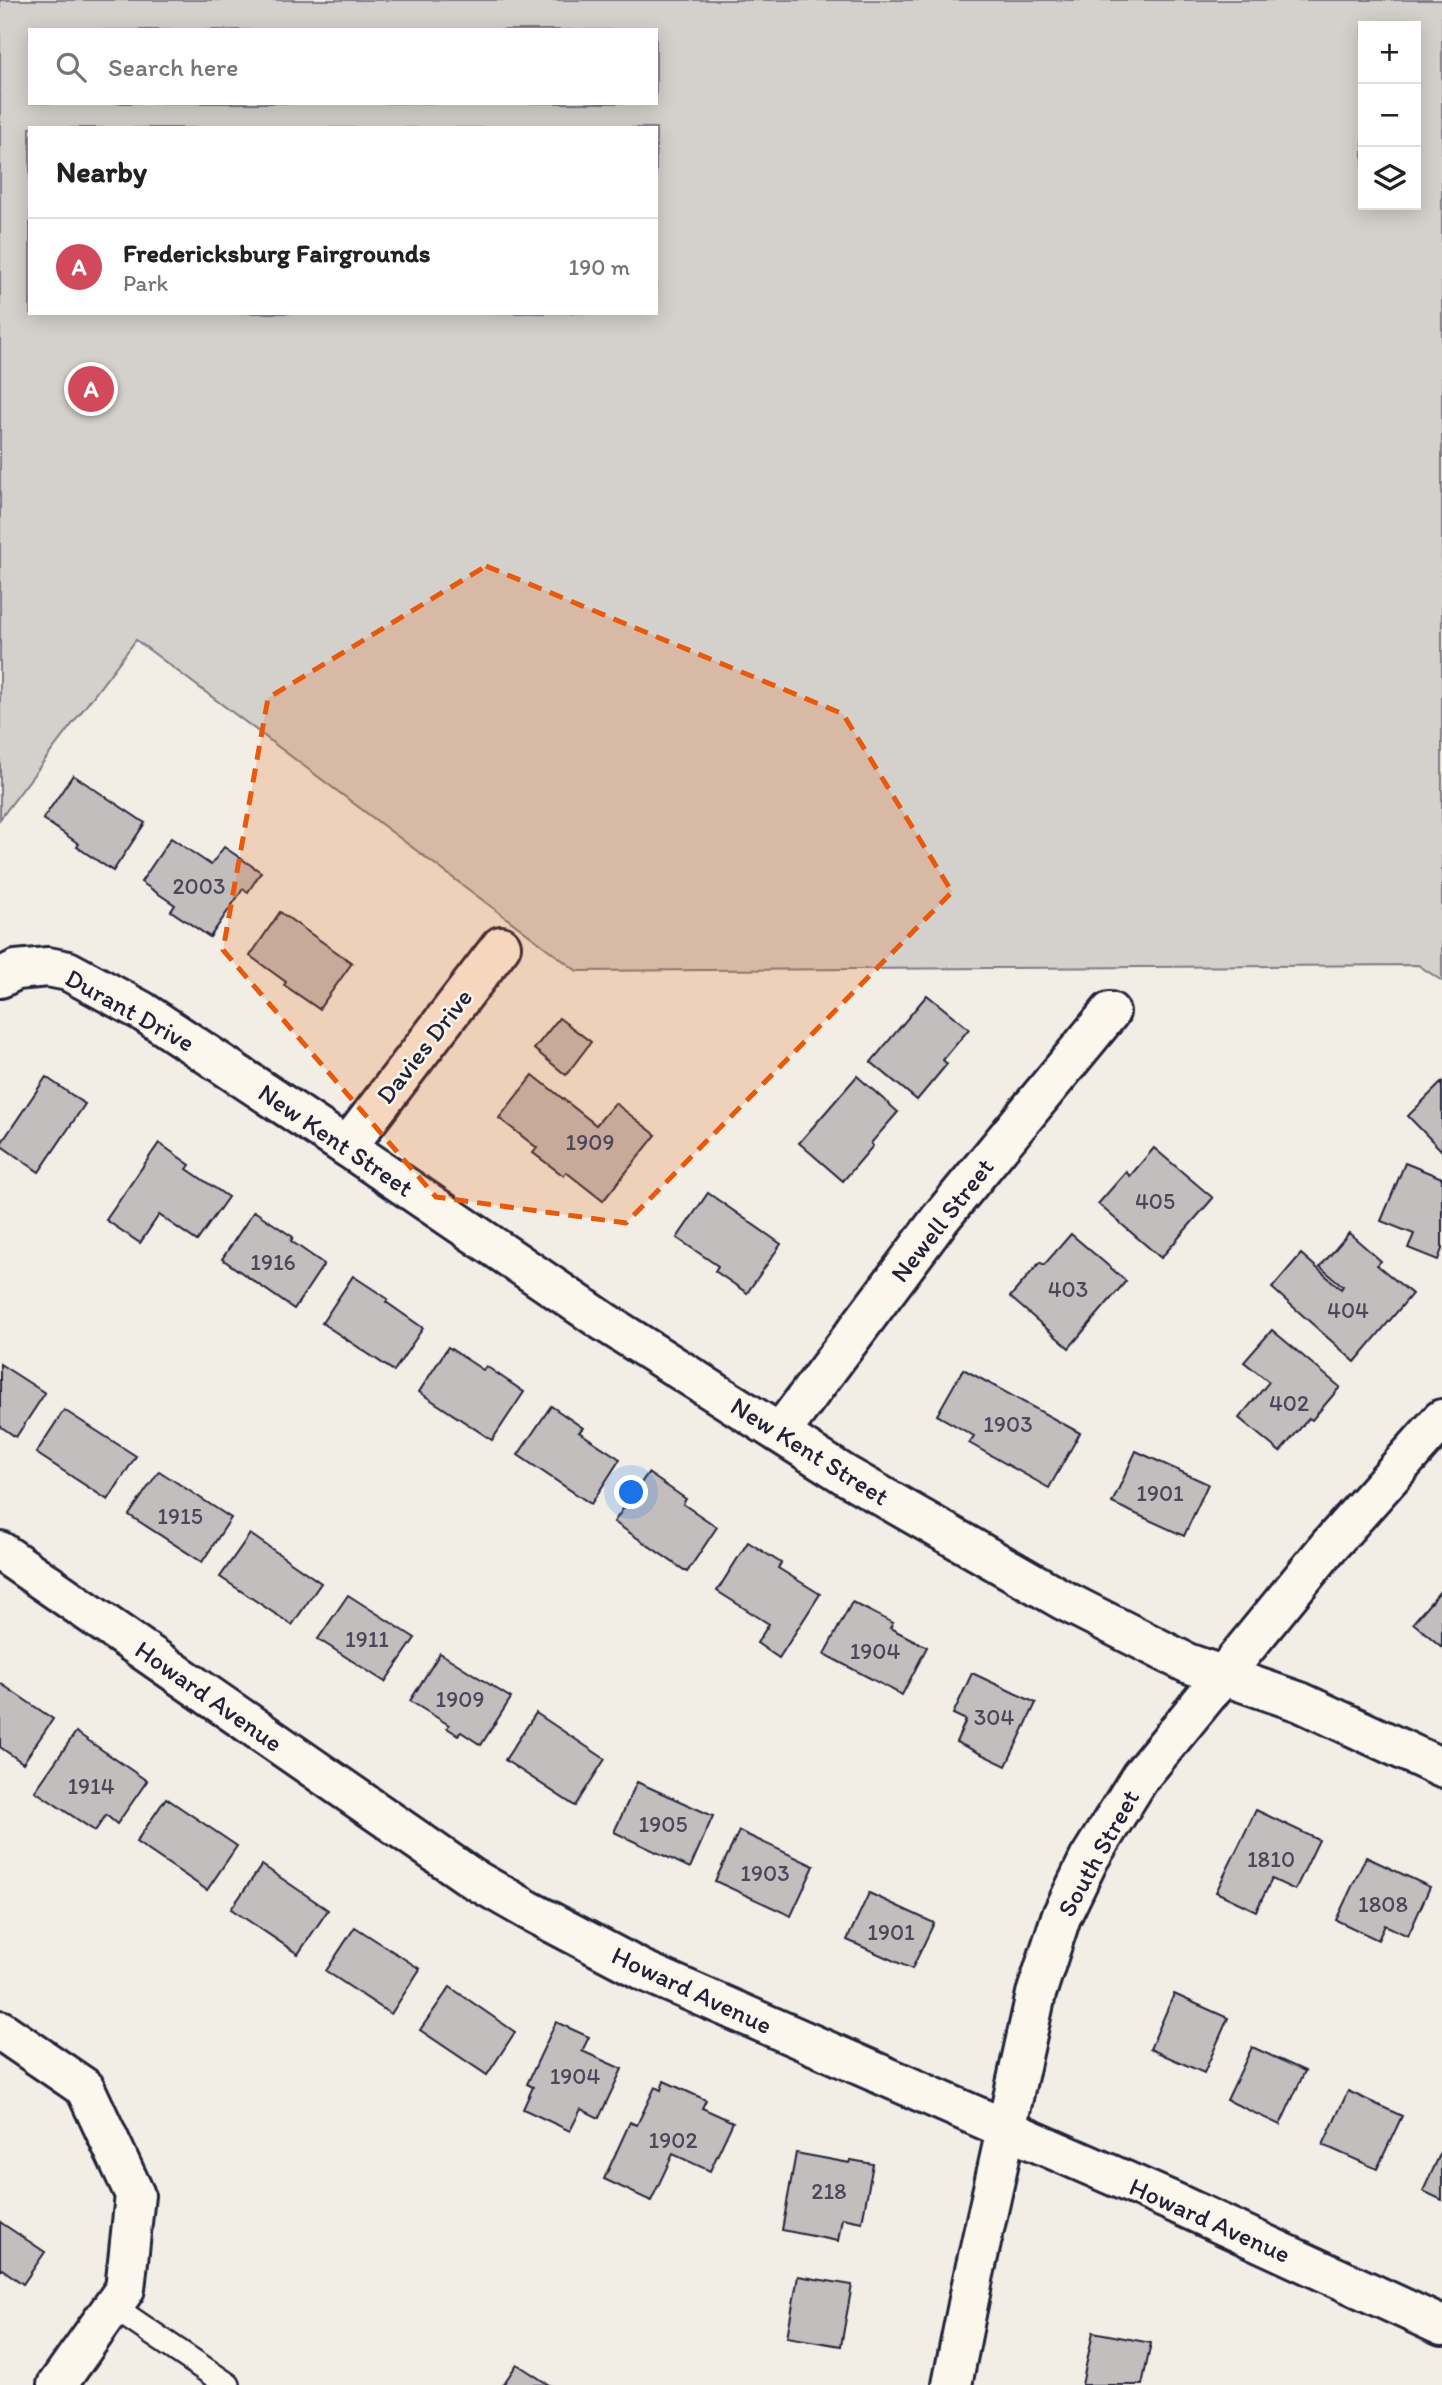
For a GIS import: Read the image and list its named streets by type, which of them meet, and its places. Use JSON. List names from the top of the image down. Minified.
{"streets":{"street":["Durant Drive","Davies Drive","New Kent Street","Newell Street","Howard Avenue","South Street"]},"crossings":[["Durant Drive","New Kent Street"],["Davies Drive","New Kent Street"],["New Kent Street","Newell Street"],["New Kent Street","South Street"],["Howard Avenue","South Street"]],"house_numbers":["2003","1909","405","1916","403","404","402","1903","1901","1915","1911","1904","1909","304","1914","1905","1810","1903","1808","1901","1904","1902","218"],"page":{"map_buttons":["+","−"],"search":"Search here","heading":"Nearby","list":[{"mark":"A","name":"Fredericksburg Fairgrounds","note":"Park","value":"190 m"}],"pins":"A"}}
